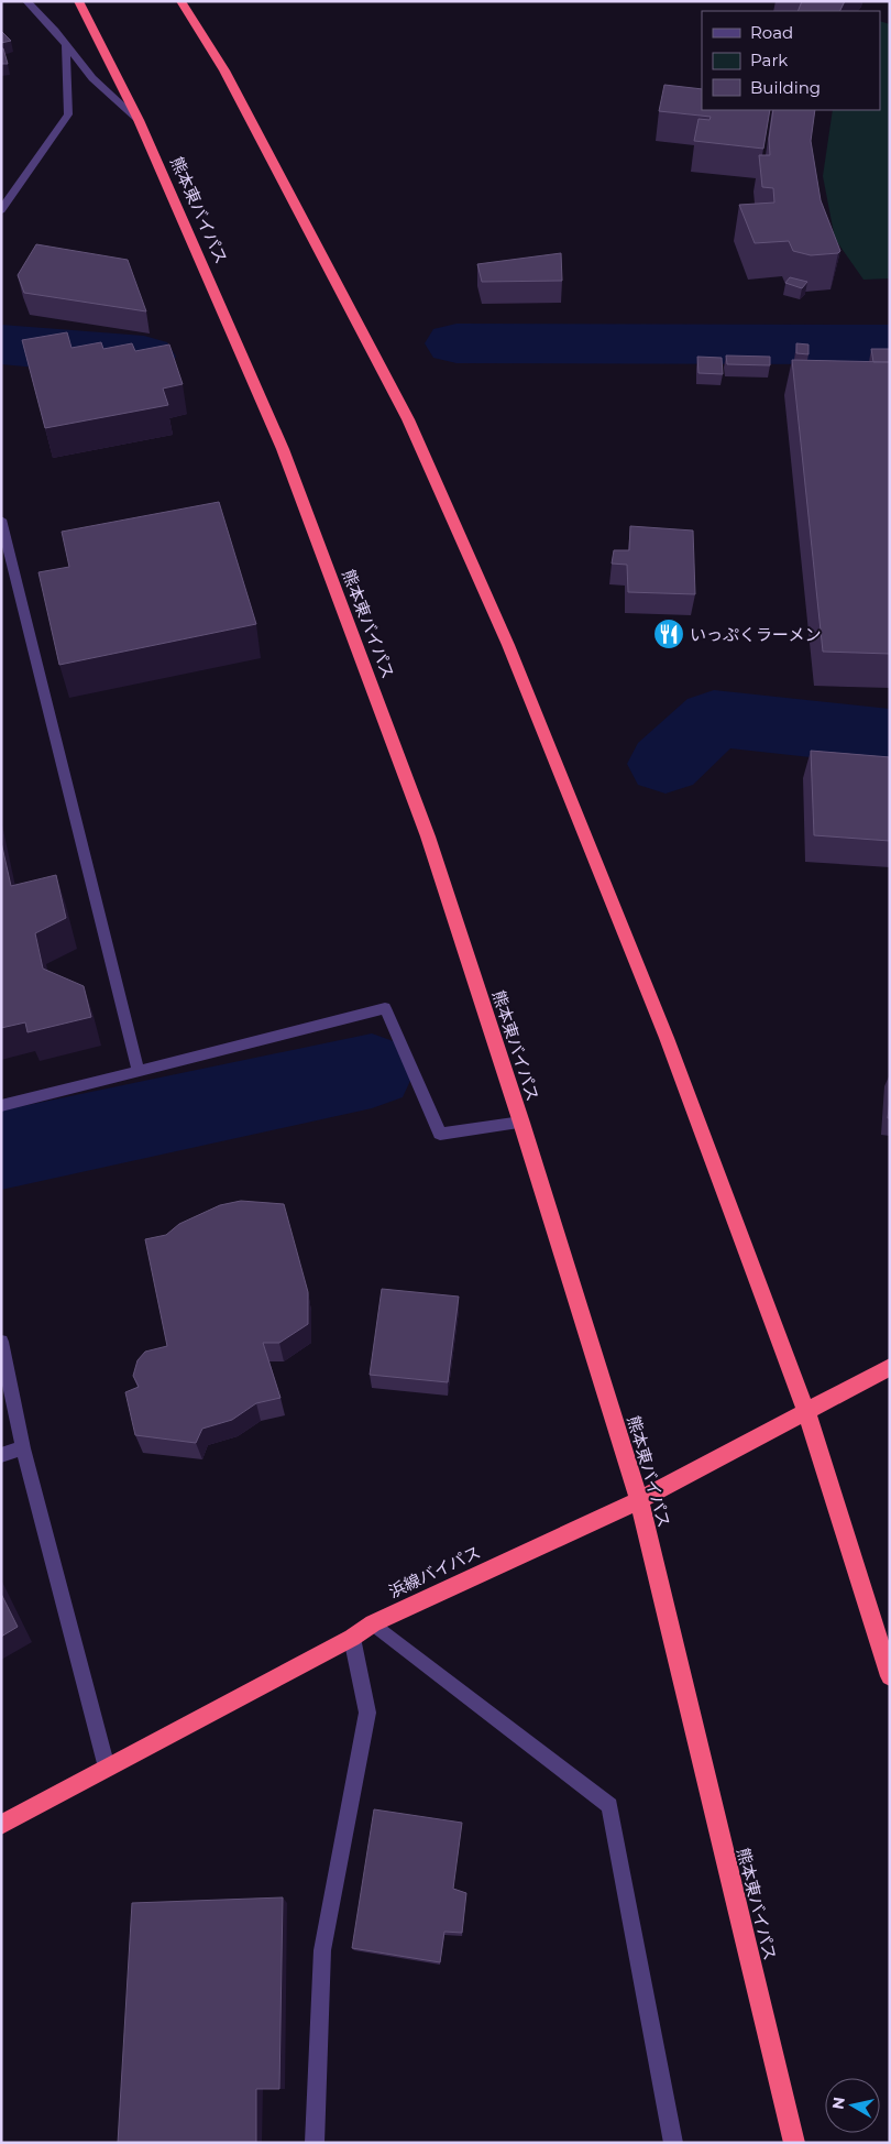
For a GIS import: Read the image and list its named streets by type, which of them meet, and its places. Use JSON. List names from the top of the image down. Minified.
{"streets":{"highway":["熊本東バイパス","浜線バイパス"]},"crossings":[["熊本東バイパス","浜線バイパス"]],"places":{"restaurant":["いっぷくラーメン"]},"legend":["Road","Park","Building"],"north":"left"}
